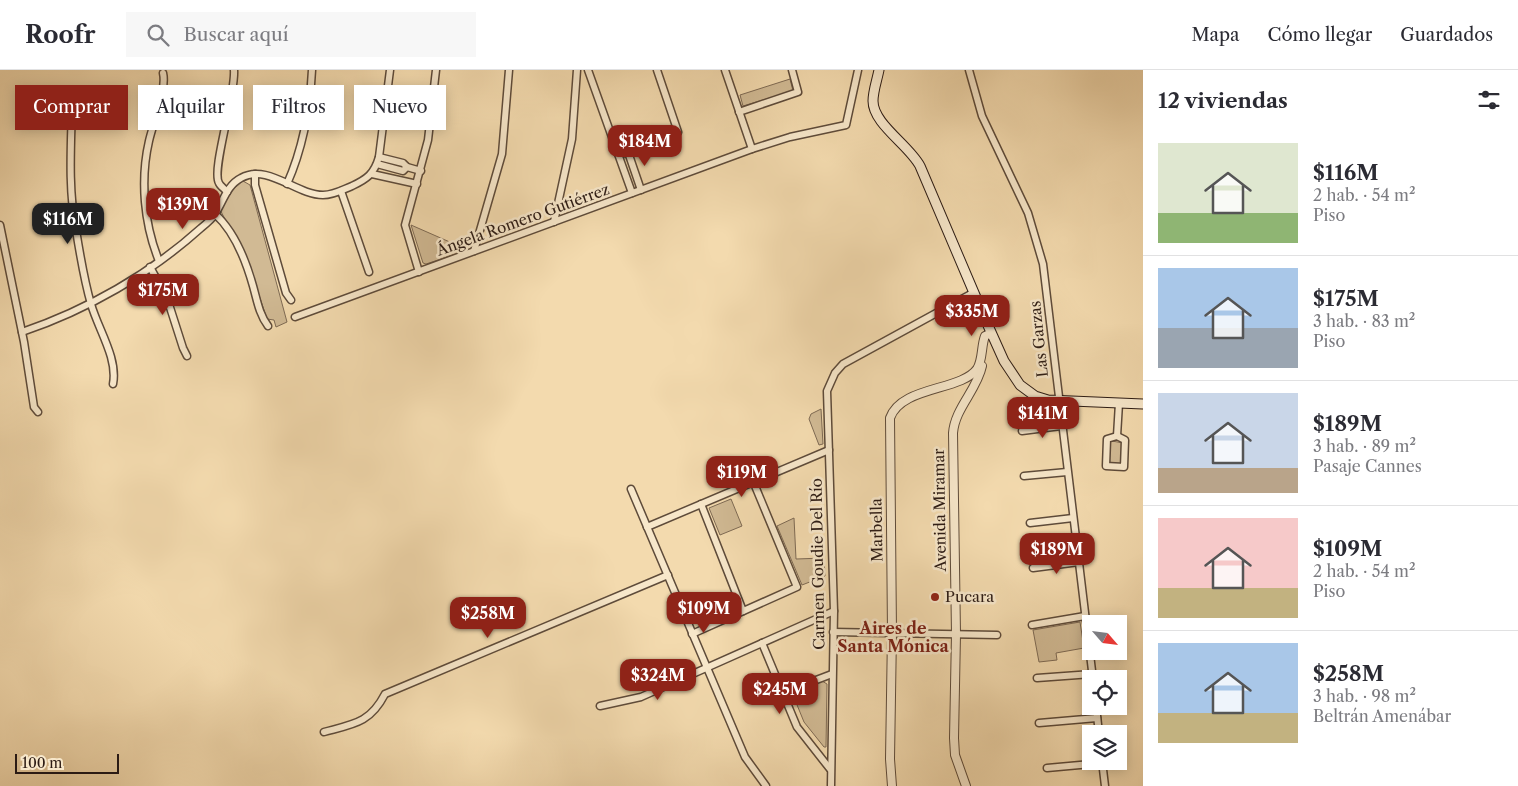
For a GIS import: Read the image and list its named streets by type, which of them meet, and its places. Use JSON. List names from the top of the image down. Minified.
{"streets":{"street":["Ángela Romero Gutiérrez","Las Garzas","Avenida Miramar","Marbella","Carmen Goudie Del Río"]},"crossings":[["Avenida Miramar","Marbella"]],"districts":["Aires de Santa Mónica"],"places":["Pucara"],"scale_bar":"100 m","north":"bottom right","page":{"header":"Roofr","search":"Buscar aquí","nav":["Mapa","Cómo llegar","Guardados"],"heading":"12 viviendas","chip":["Comprar","Alquilar","Filtros","Nuevo"],"price":["$184M","$139M","$116M","$175M","$335M","$141M","$119M","$189M","$109M","$258M","$324M","$245M"],"list":[{"name":"$116M","note":"2 hab. · 54 m² · Piso"},{"name":"$175M","note":"3 hab. · 83 m² · Piso"},{"name":"$189M","note":"3 hab. · 89 m² · Pasaje Cannes"},{"name":"$109M","note":"2 hab. · 54 m² · Piso"},{"name":"$258M","note":"3 hab. · 98 m² · Beltrán Amenábar"}],"scale":"100 m"}}
